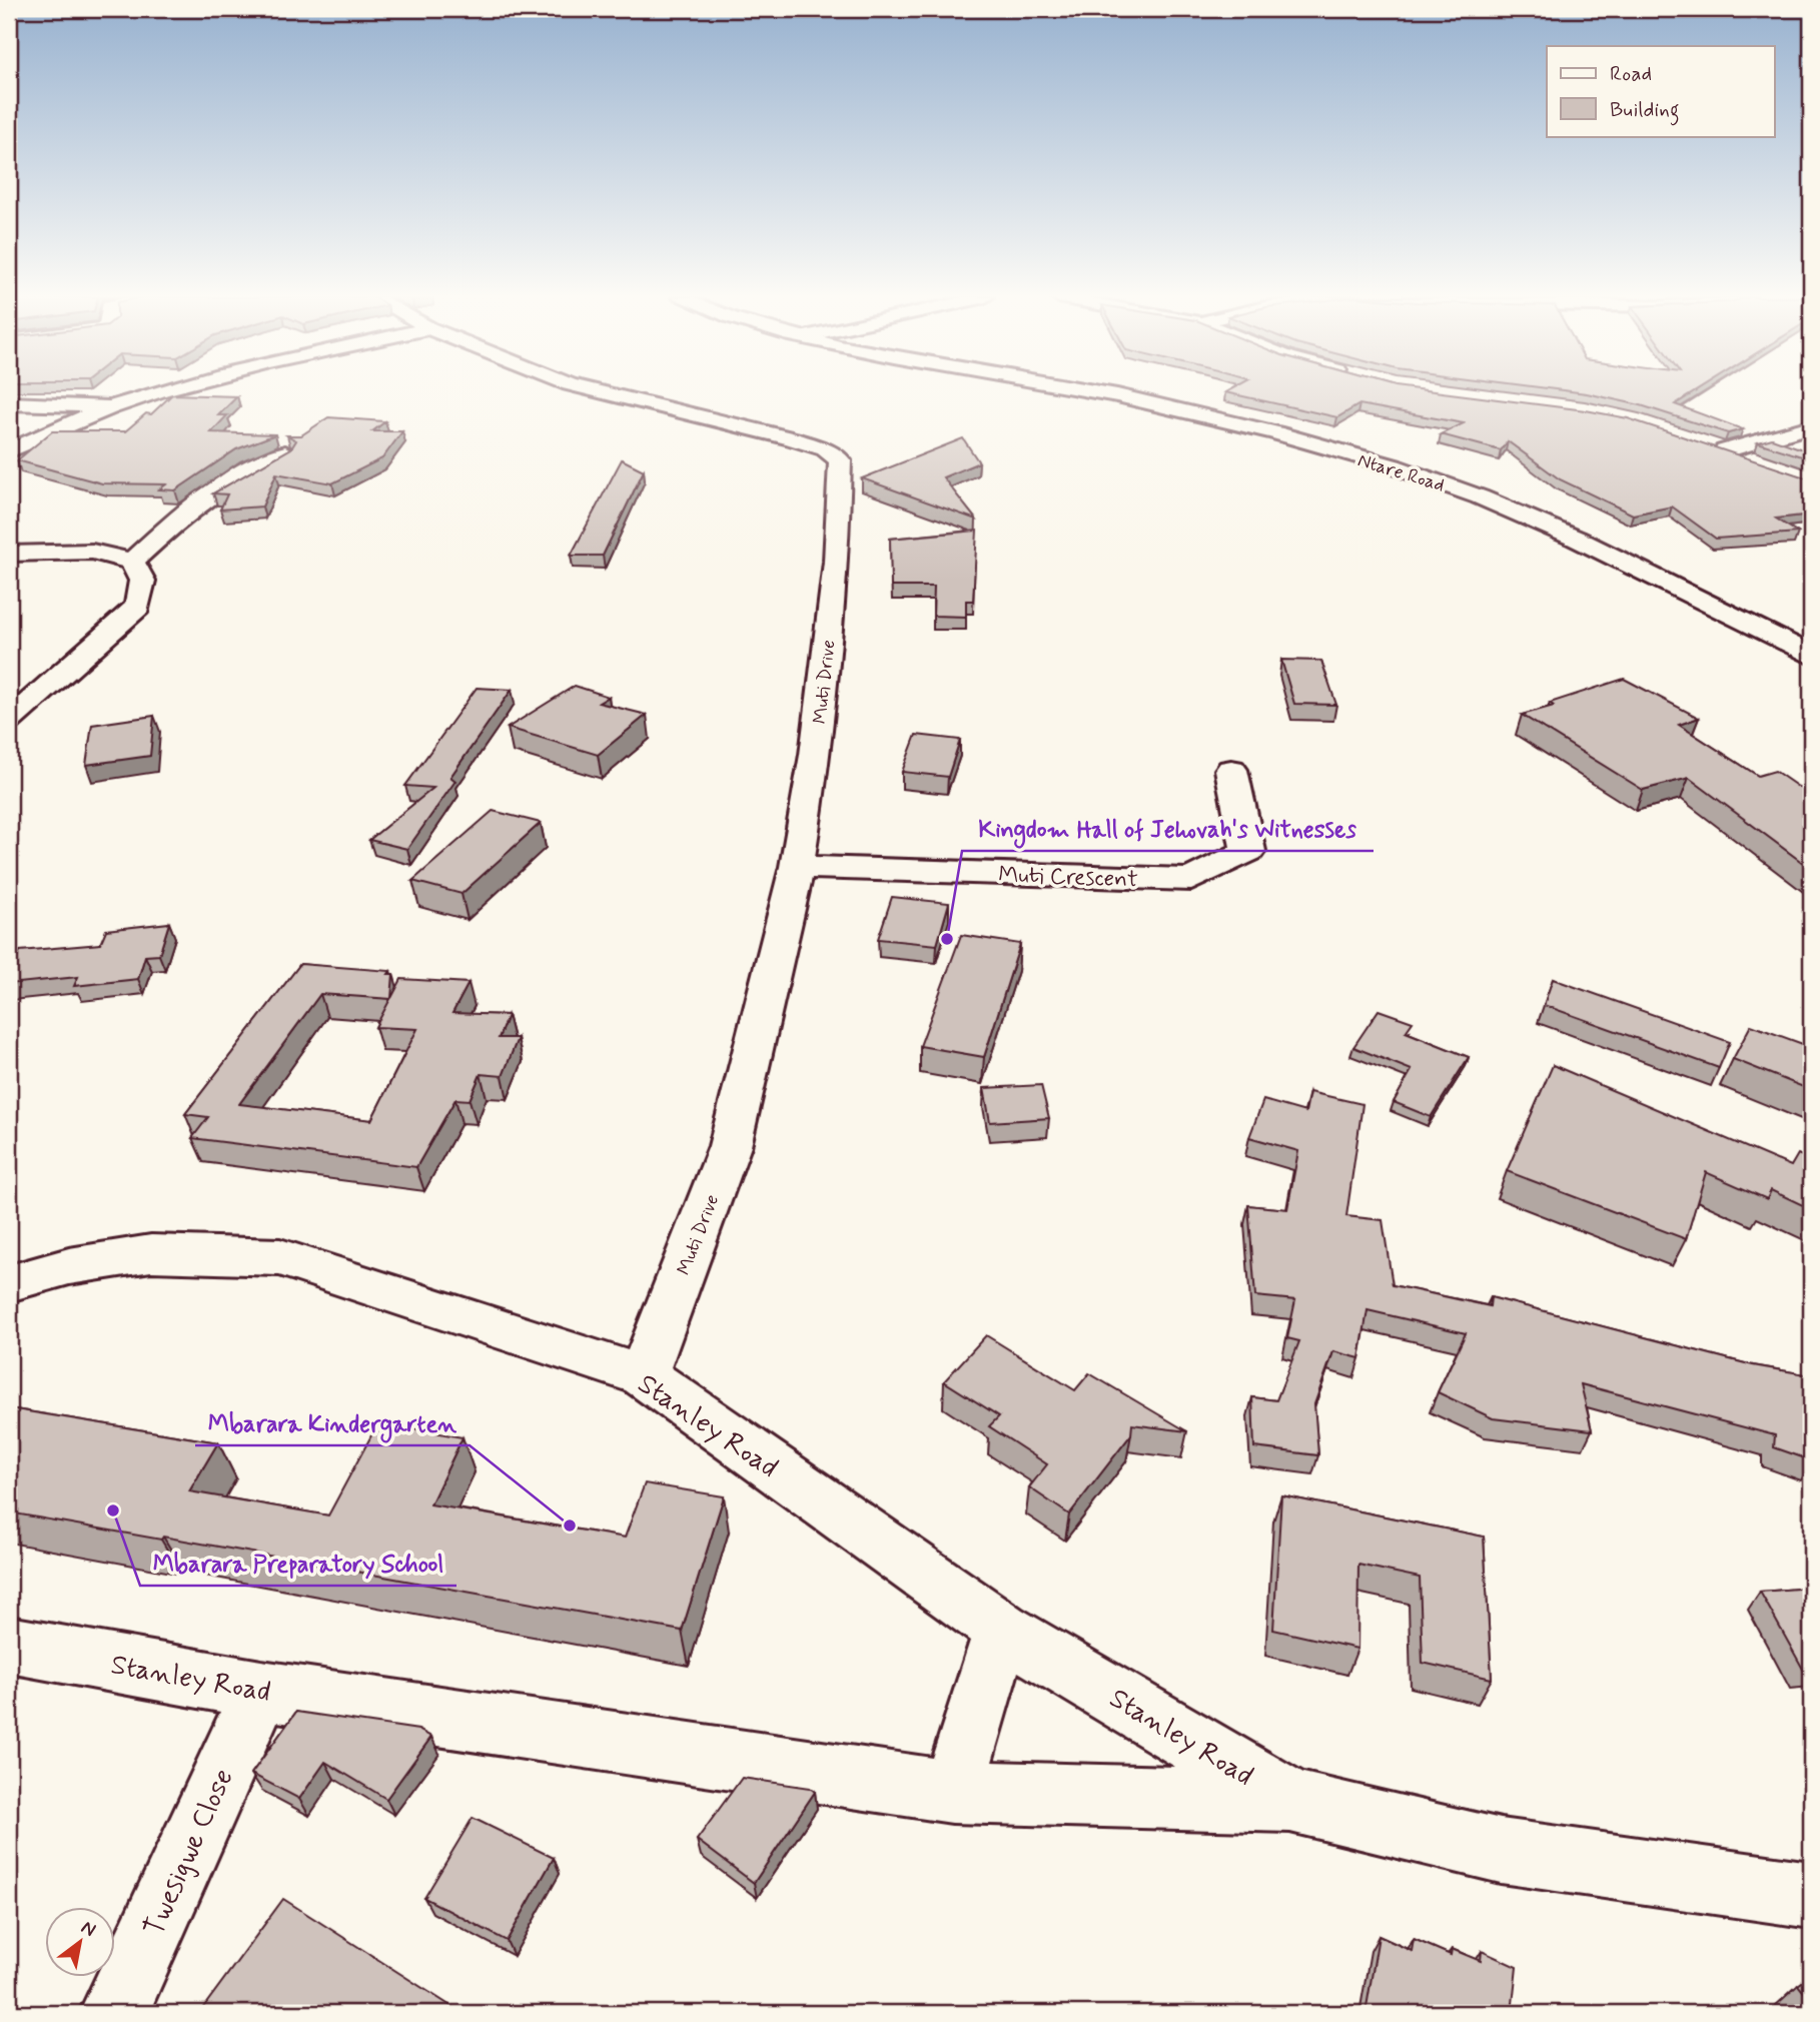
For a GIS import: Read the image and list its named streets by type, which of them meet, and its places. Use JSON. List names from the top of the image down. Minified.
{"streets":{"street":["Ntare Road","Muti Drive","Muti Crescent","Stanley Road","Twesigwe Close"]},"crossings":[["Muti Drive","Muti Crescent"],["Muti Drive","Stanley Road"],["Stanley Road","Twesigwe Close"]],"places":["Kingdom Hall of Jehovah's Witnesses","Mbarara Preparatory School","Mbarara Kindergarten"],"legend":["Road","Building"],"north":"top right"}
